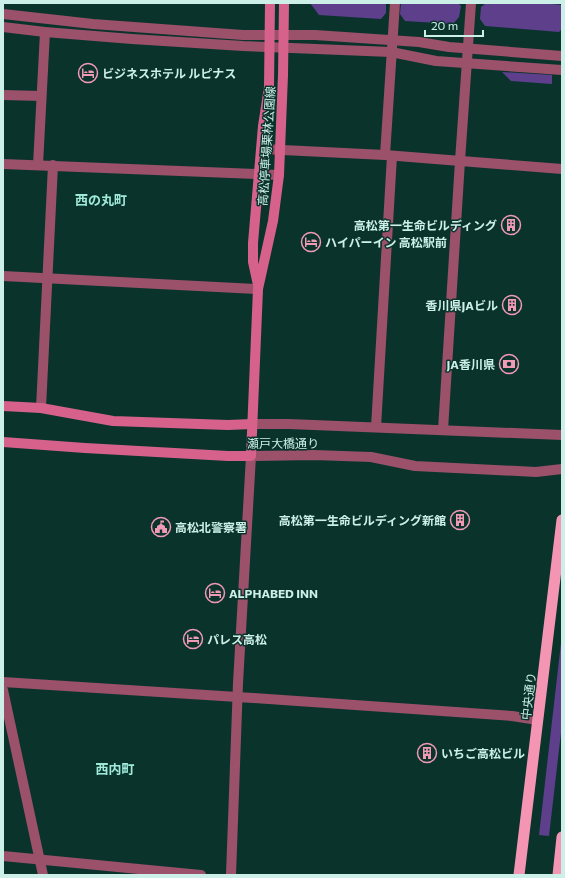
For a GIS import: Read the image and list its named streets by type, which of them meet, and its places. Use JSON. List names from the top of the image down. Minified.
{"streets":{"highway":["中央通り"],"main road":["高松停車場栗林公園線","瀬戸大橋通り"]},"crossings":[["高松停車場栗林公園線","瀬戸大橋通り"]],"districts":["西の丸町","西内町"],"places":{"hotel":["ビジネスホテル ルピナス","ハイパーイン 高松駅前","ALPHABED INN","パレス高松"],"building":["高松第一生命ビルディング","香川県JAビル","高松第一生命ビルディング新館","いちご高松ビル"],"bank":["JA香川県"],"public building":["高松北警察署"]},"scale_bar":"20 m"}
